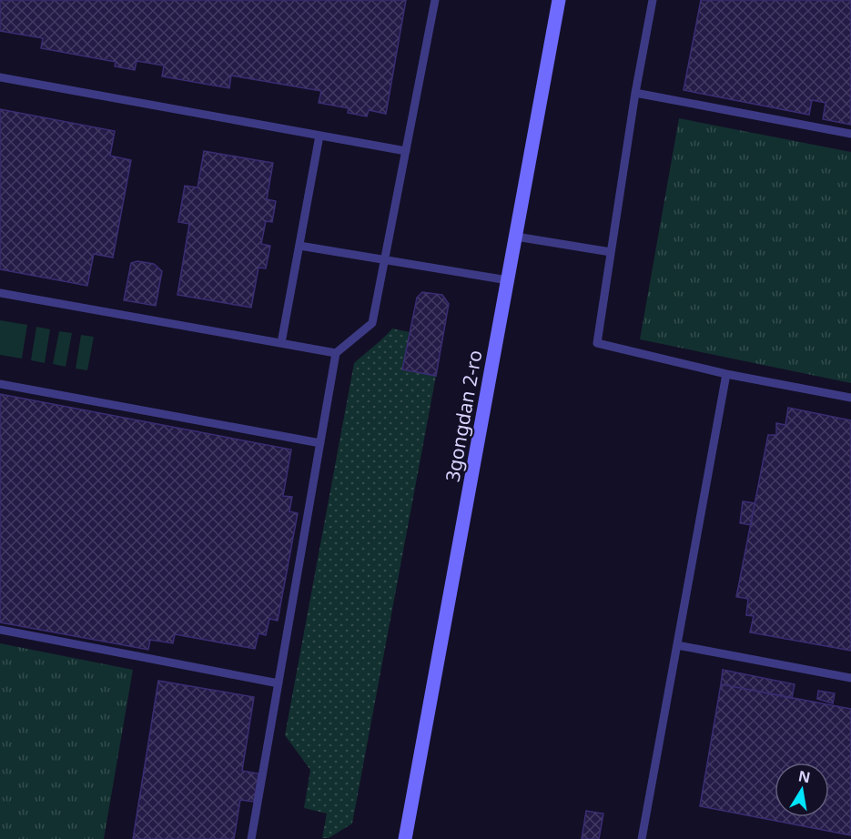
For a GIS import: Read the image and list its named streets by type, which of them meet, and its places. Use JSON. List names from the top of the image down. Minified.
{"streets":{"street":["3gongdan 2-ro"]},"north":"top"}
